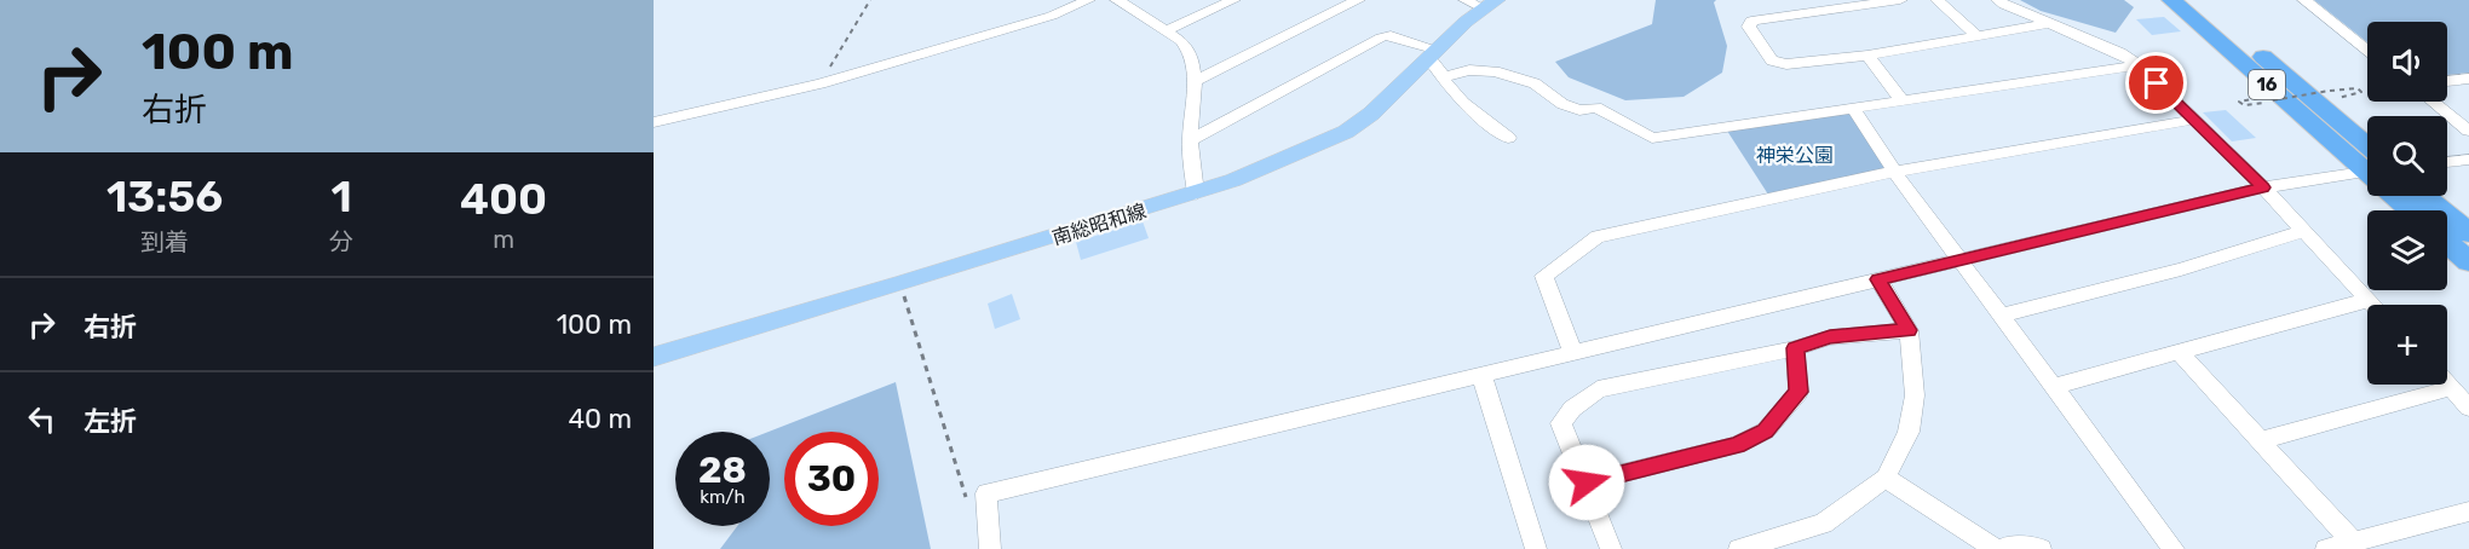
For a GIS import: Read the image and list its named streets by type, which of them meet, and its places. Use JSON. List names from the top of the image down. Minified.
{"streets":{"highway":["16"],"main road":["南総昭和線"]},"parks":["神栄公園"],"page":{"turn":["100 m","右折"],"map_buttons":"+","eta":["13:56","到着","1","分","400","m"],"list":[{"name":"右折","value":"100 m"},{"name":"左折","value":"40 m"}],"speed":"28 km/h","limit":"30"}}
